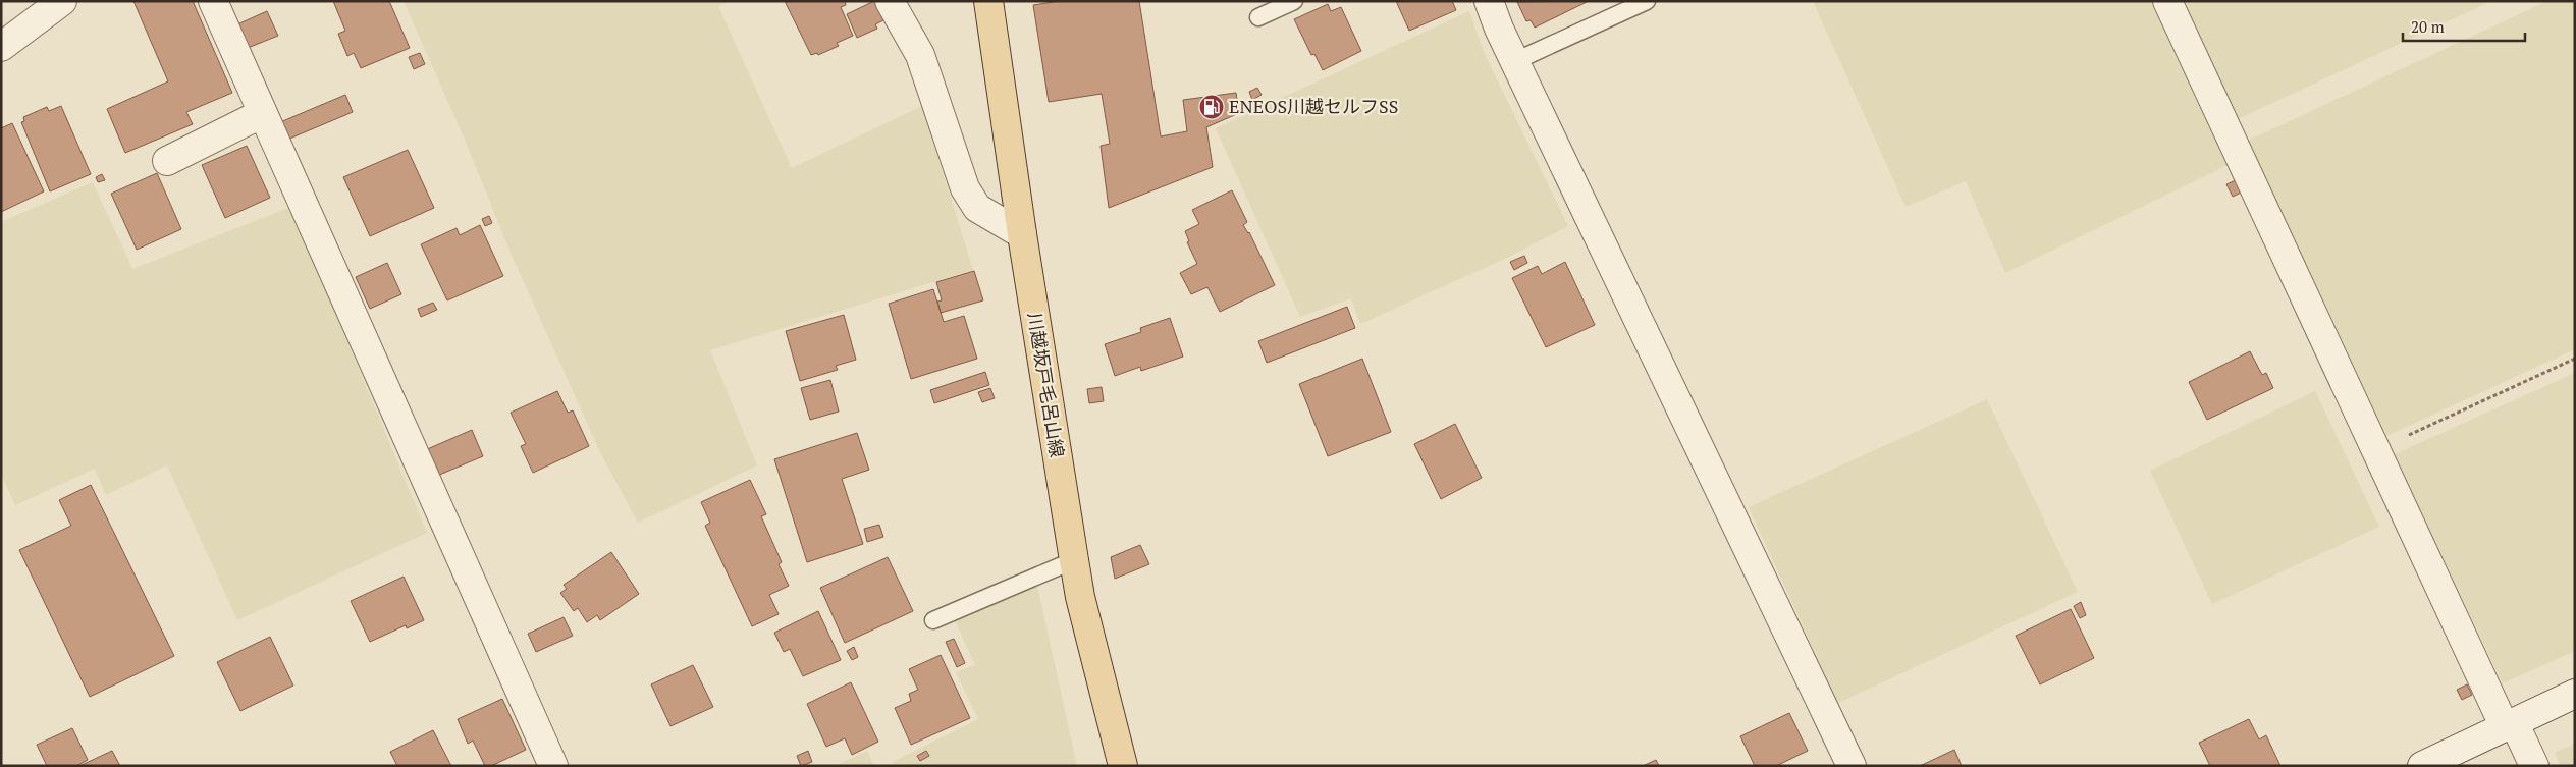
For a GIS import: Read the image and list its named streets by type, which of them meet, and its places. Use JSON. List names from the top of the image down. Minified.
{"streets":{"main road":["川越坂戸毛呂山線"]},"places":{"fuel station":["ENEOS川越セルフSS"]},"scale_bar":"20 m"}
